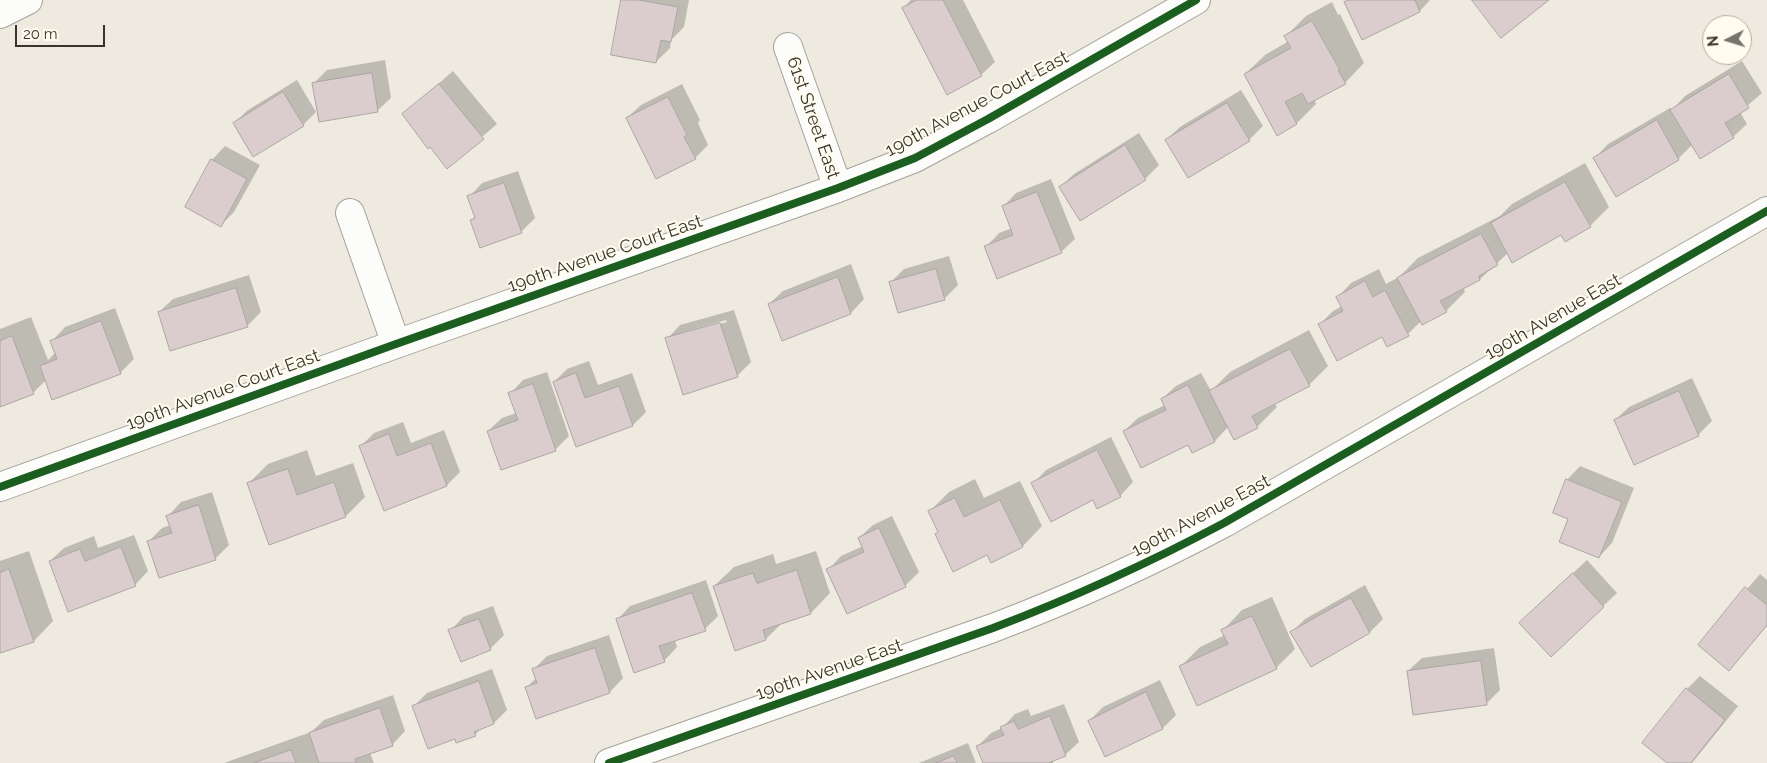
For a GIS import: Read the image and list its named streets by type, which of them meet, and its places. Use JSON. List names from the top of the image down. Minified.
{"streets":{"street":["190th Avenue Court East","61st Street East","190th Avenue East"]},"crossings":[["190th Avenue Court East","61st Street East"]],"scale_bar":"20 m","north":"left"}
